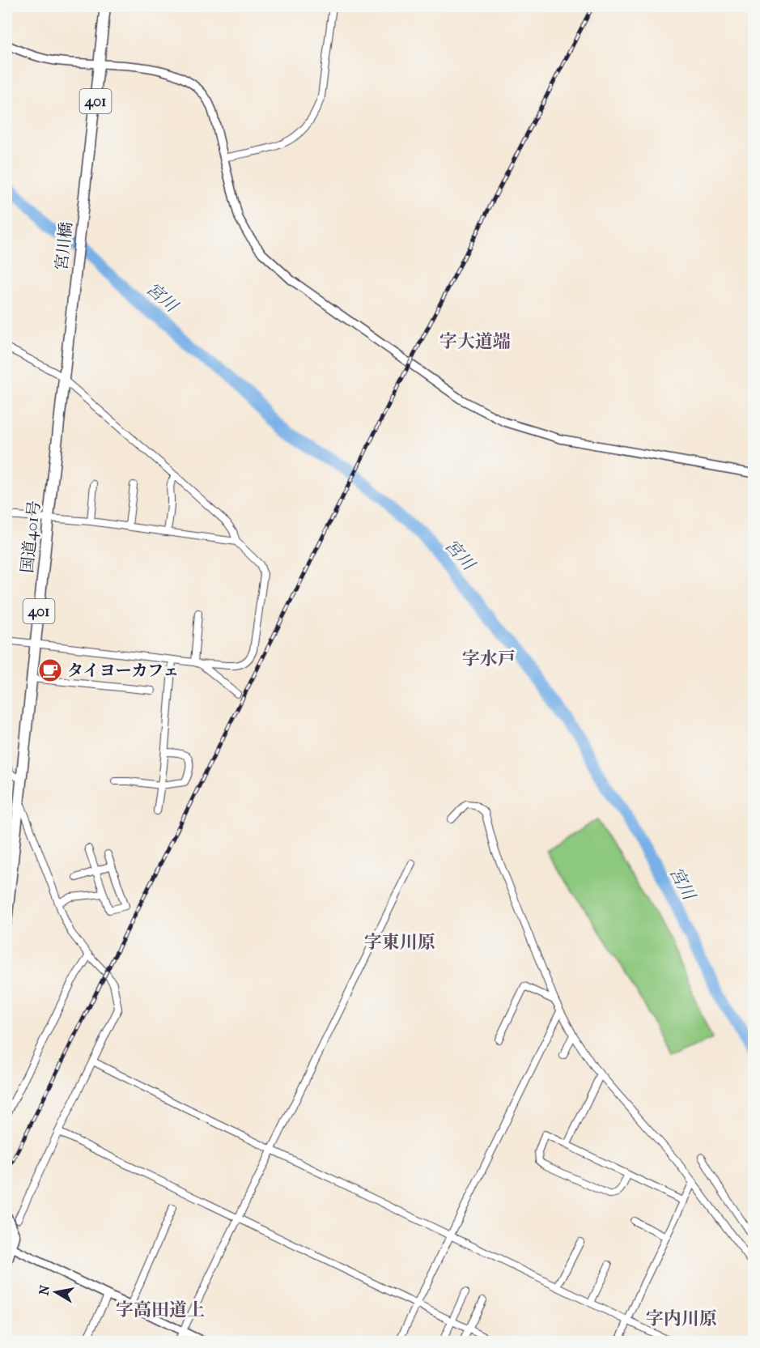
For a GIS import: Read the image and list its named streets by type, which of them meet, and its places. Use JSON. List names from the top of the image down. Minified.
{"streets":{"highway":["401","宮川橋","国道401号"]},"crossings":[["401","宮川橋"],["宮川橋","国道401号"]],"districts":["字大道端","字水戸","字東川原","字高田道上","字内川原"],"water":["宮川"],"places":{"cafe":["タイヨーカフェ"]},"north":"left"}
